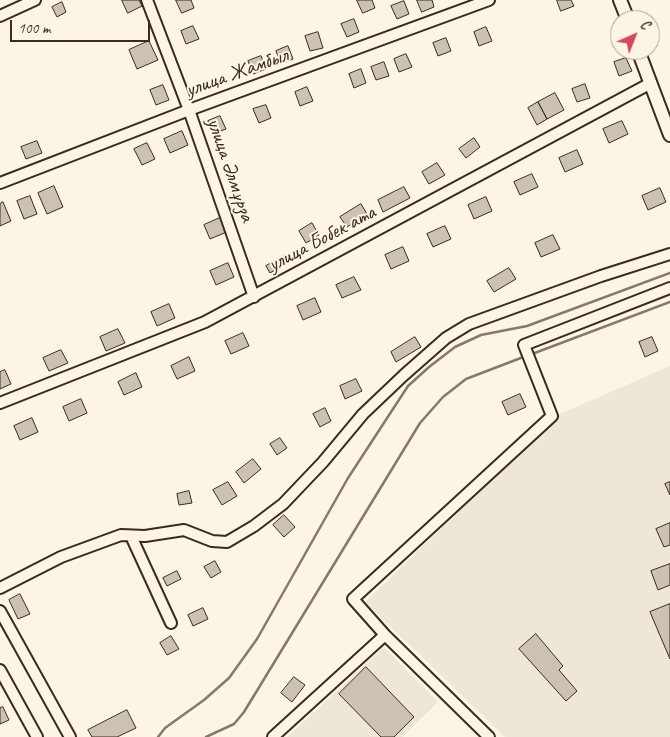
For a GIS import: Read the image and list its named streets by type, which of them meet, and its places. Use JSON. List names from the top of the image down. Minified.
{"streets":{"street":["улица Жамбыл","улица Әлмұрза","улица Бобек ата"]},"crossings":[["улица Жамбыл","улица Әлмұрза"],["улица Әлмұрза","улица Бобек ата"]],"scale_bar":"100 m","north":"top right"}
